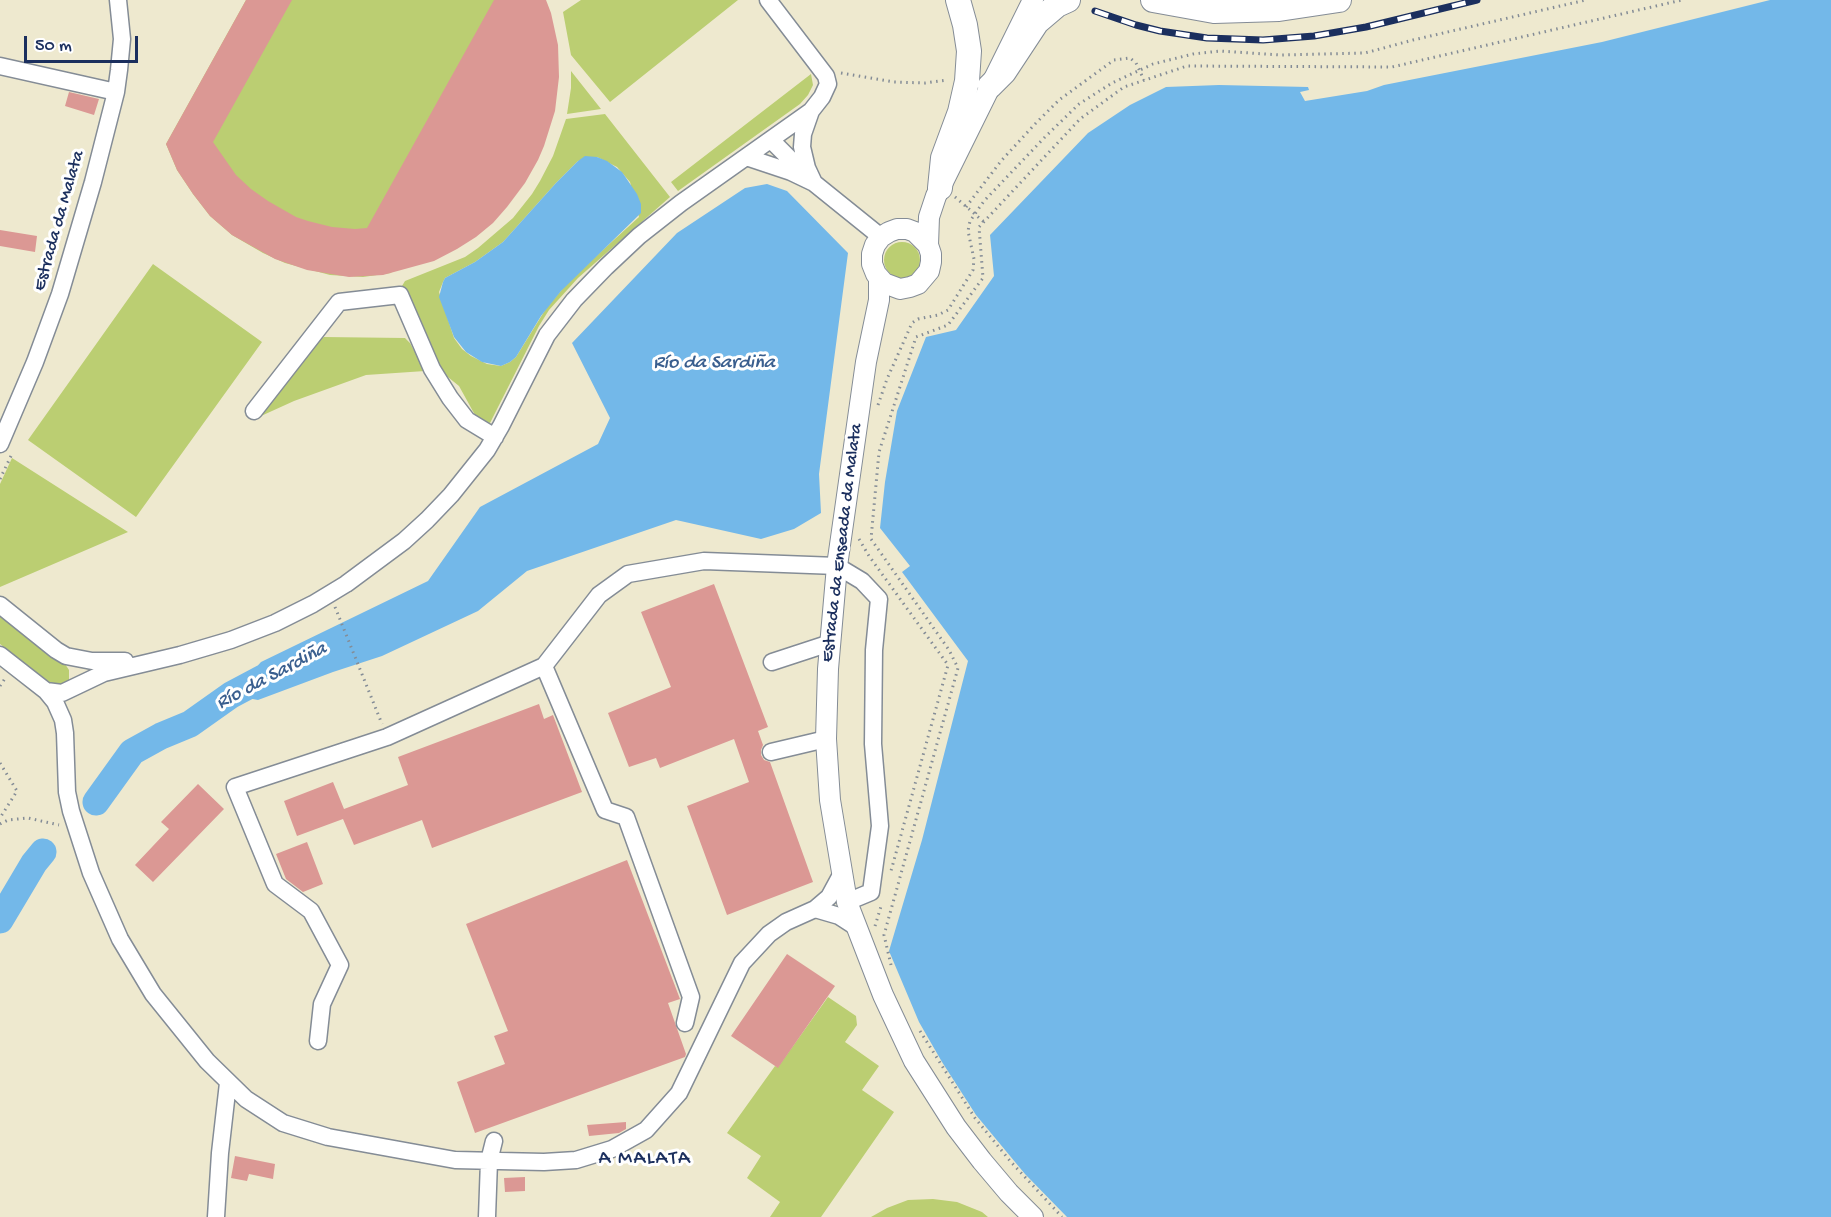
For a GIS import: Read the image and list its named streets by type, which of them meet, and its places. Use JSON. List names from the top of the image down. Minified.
{"streets":{"main road":["Estrada da Enseada da Malata"],"street":["Estrada da Malata"]},"districts":["A MALATA"],"water":["Río da Sardiña"],"scale_bar":"50 m"}
